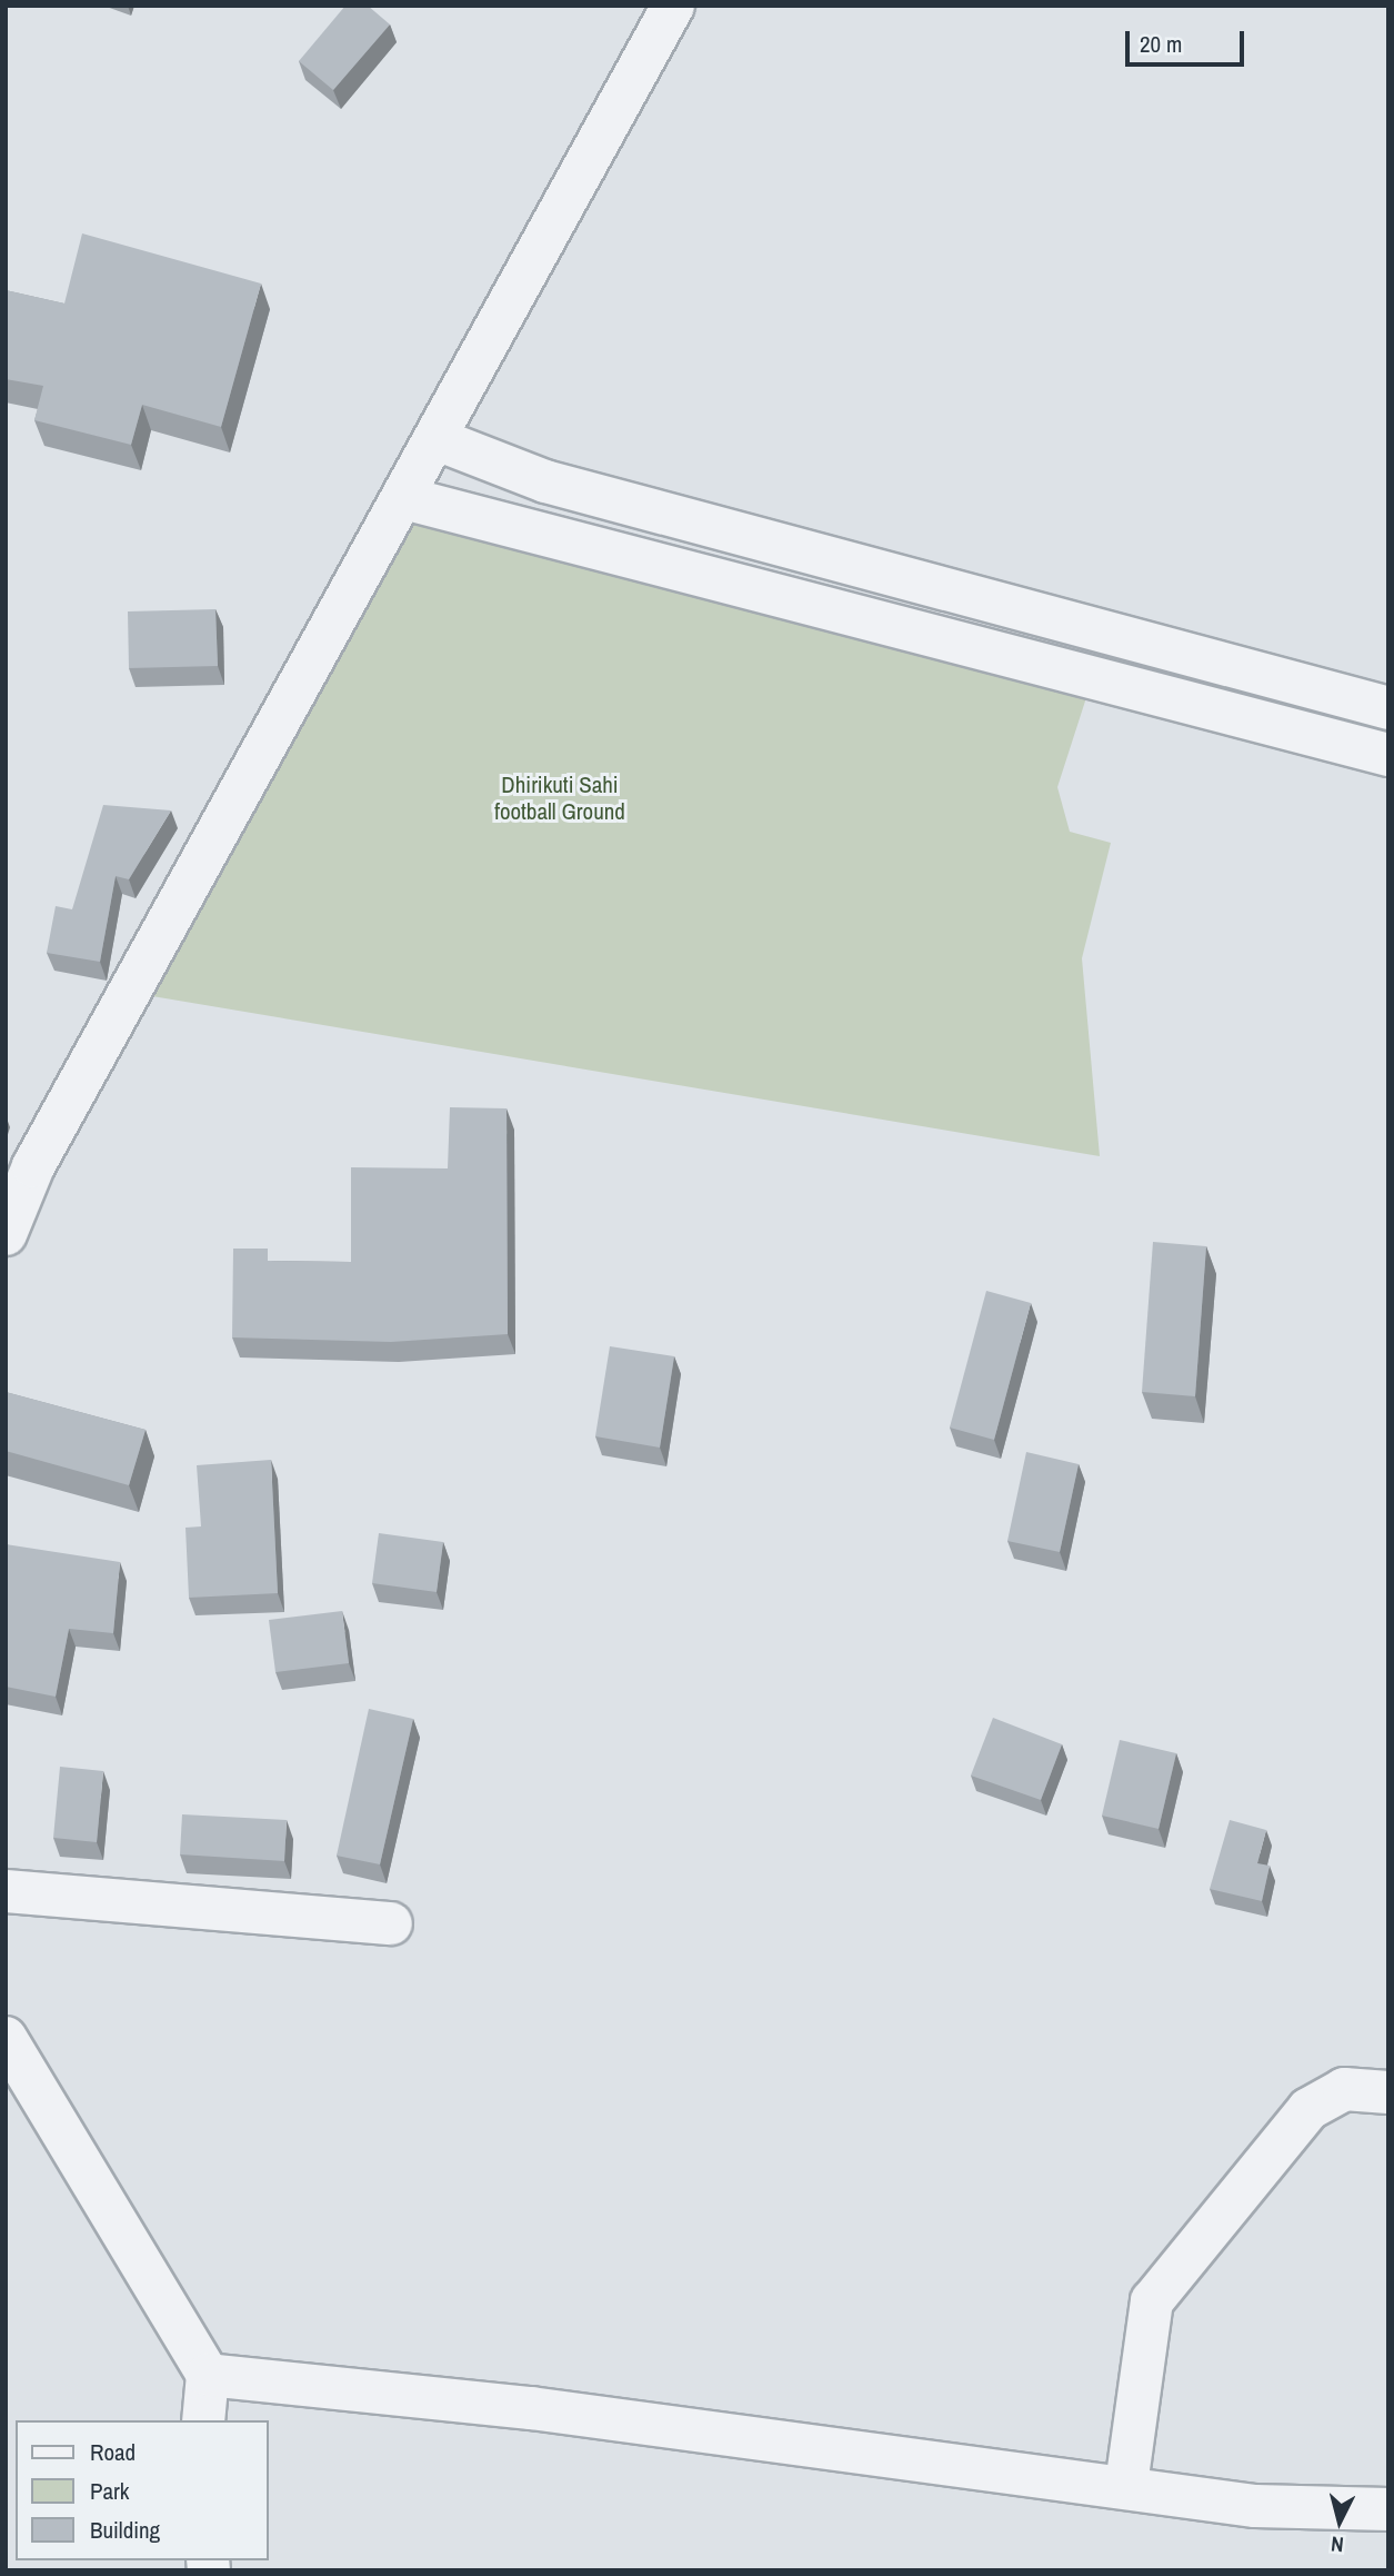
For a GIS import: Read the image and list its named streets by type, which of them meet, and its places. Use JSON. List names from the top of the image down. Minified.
{"parks":["Dhirikuti Sahi football Ground"],"legend":["Road","Park","Building"],"scale_bar":"20 m","north":"bottom"}
